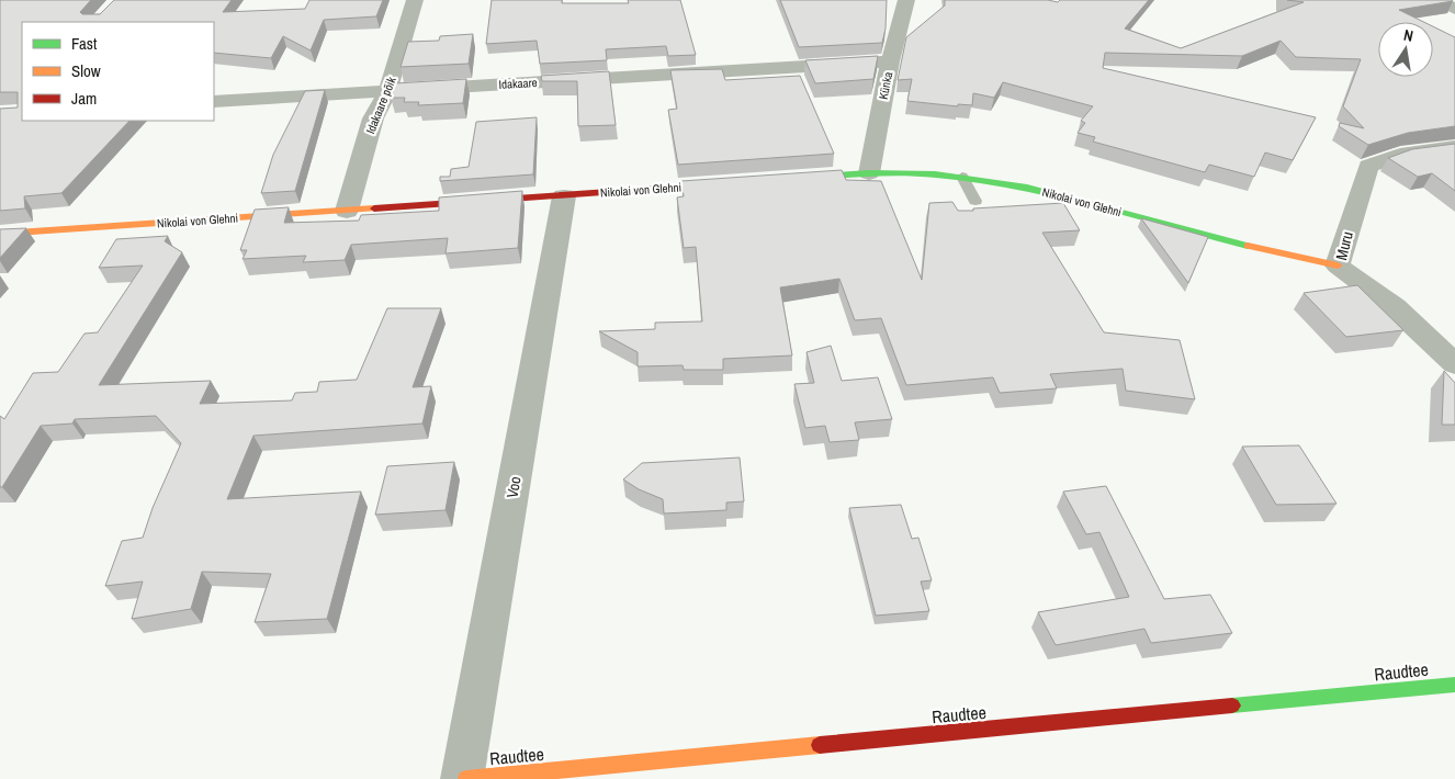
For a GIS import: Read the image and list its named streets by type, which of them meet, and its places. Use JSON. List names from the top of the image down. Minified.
{"streets":{"street":["Idakaare","Künka","Idakaare põik","Nikolai von Glehni","Muru","Voo","Raudtee"]},"crossings":[["Idakaare","Künka"],["Idakaare","Idakaare põik"],["Künka","Nikolai von Glehni"],["Idakaare põik","Nikolai von Glehni"],["Nikolai von Glehni","Muru"],["Nikolai von Glehni","Voo"],["Voo","Raudtee"]],"legend":["Fast","Slow","Jam"],"north":"top"}
